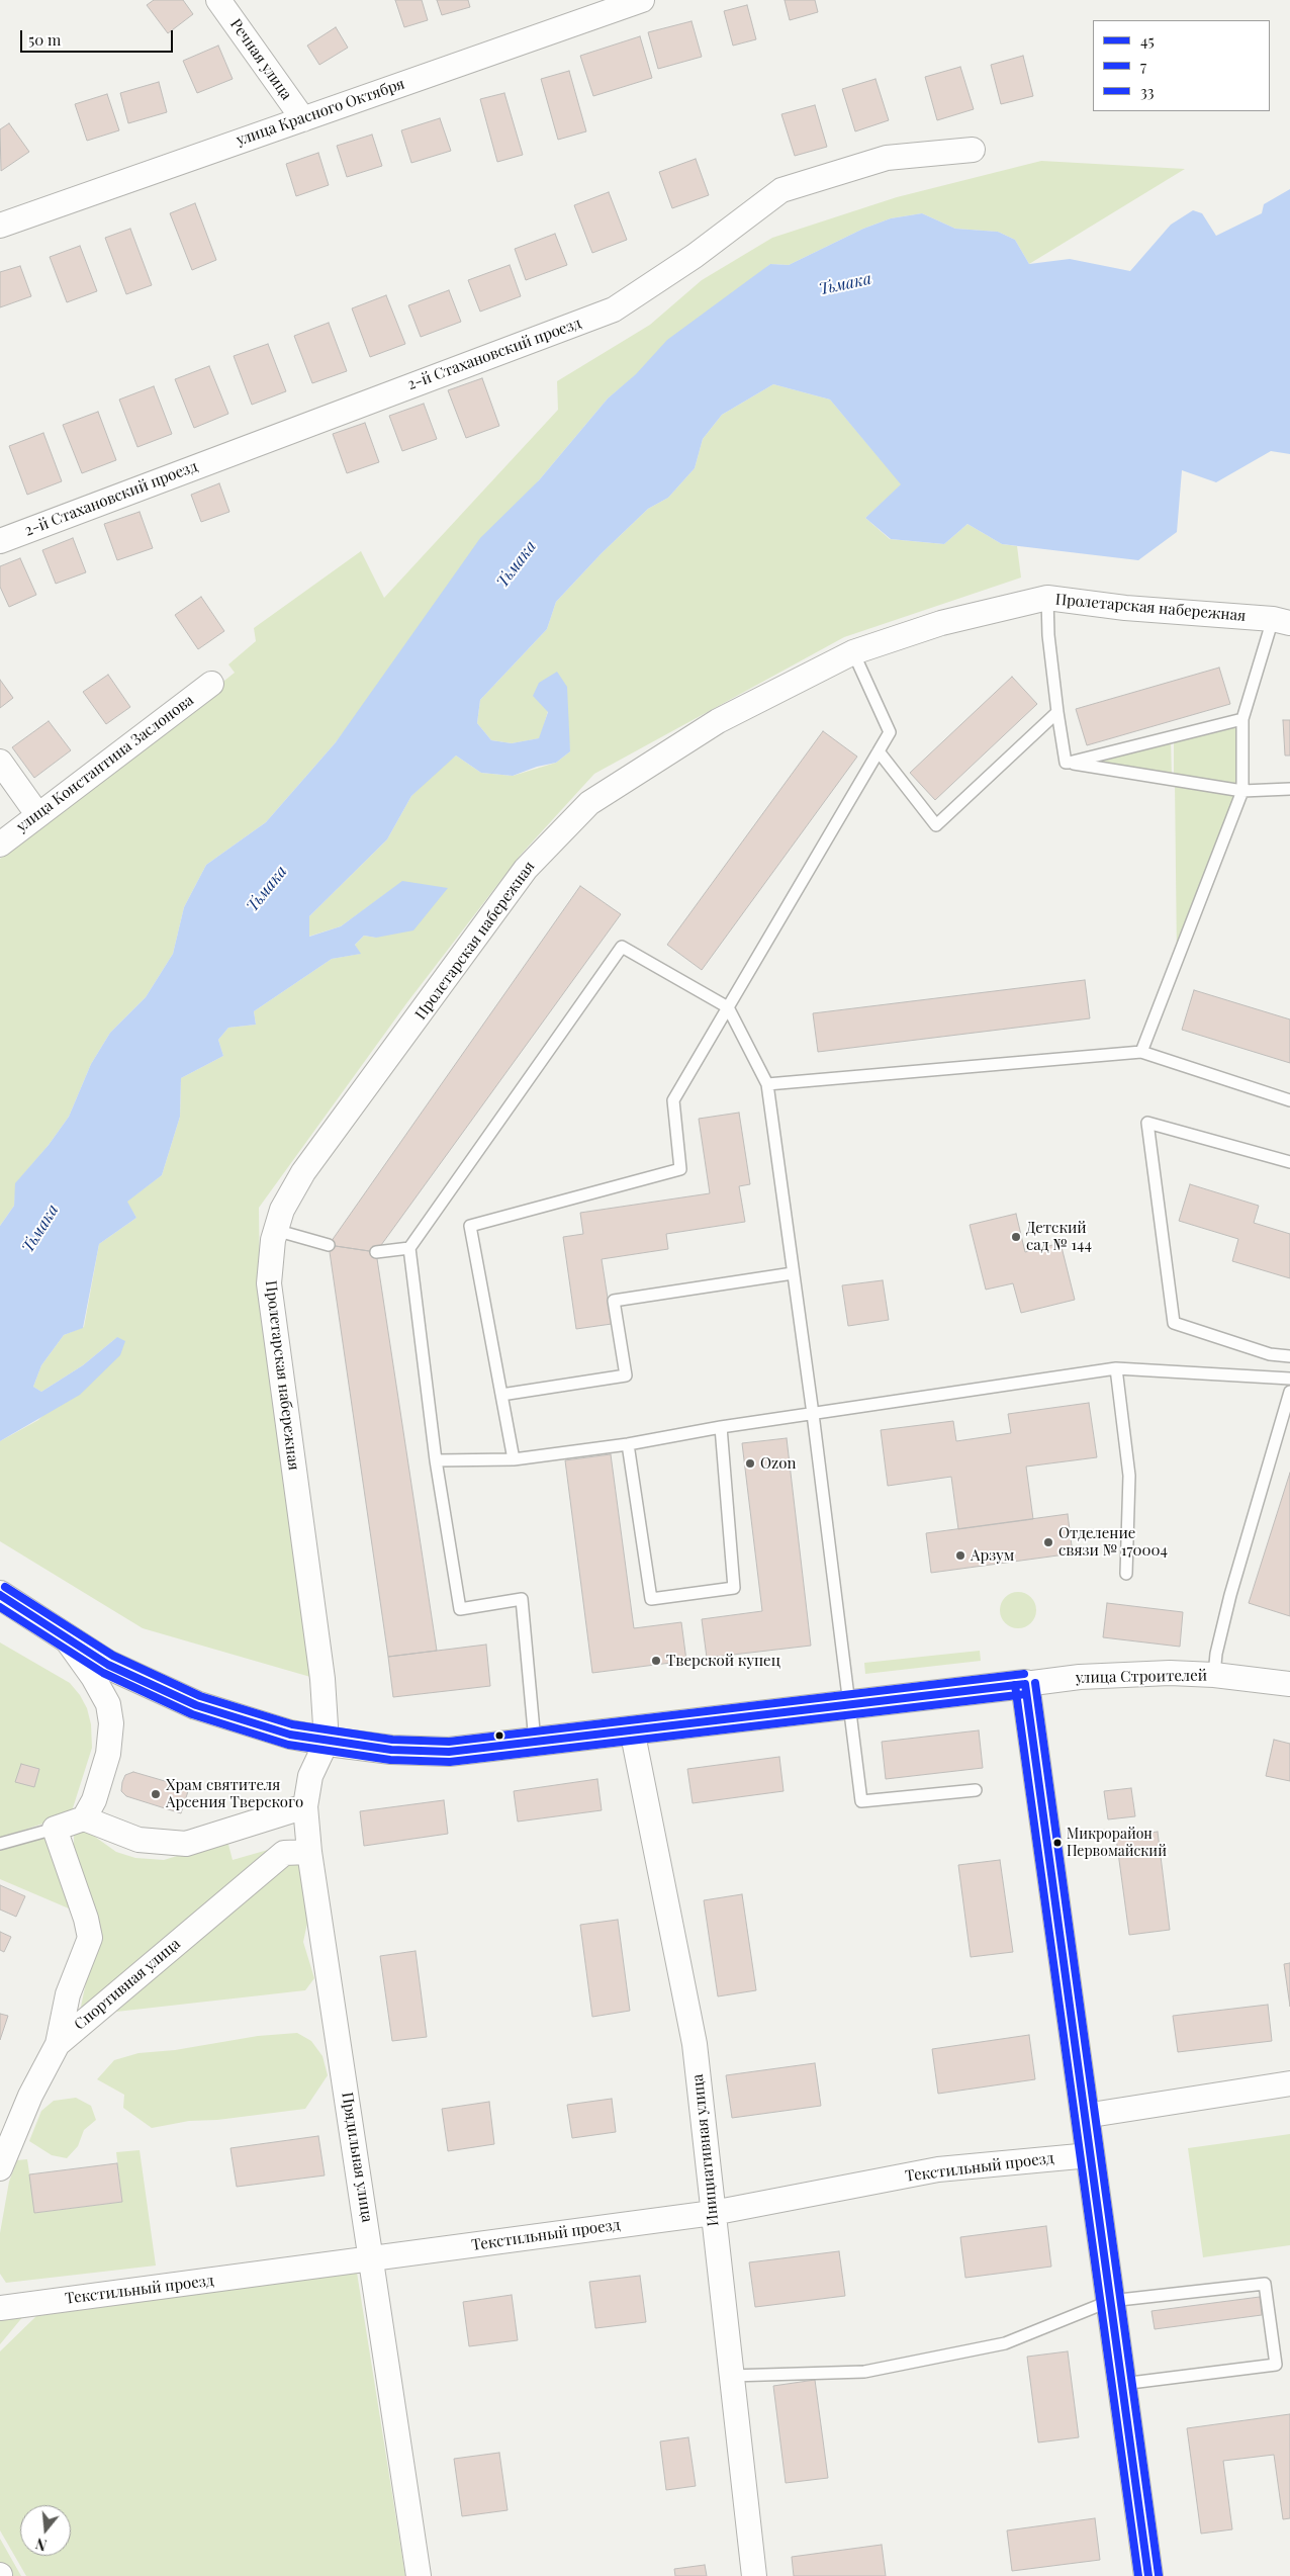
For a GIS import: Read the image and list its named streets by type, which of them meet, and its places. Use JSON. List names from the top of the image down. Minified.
{"streets":{"main road":["улица Строителей"],"street":["Речная улица","улица Красного Октября","2-й Стахановский проезд","Пролетарская набережная","улица Константина Заслонова","Спортивная улица","Инициативная улица","Прядильная улица","Текстильный проезд"]},"crossings":[["Речная улица","улица Красного Октября"],["Пролетарская набережная","улица Строителей"],["Пролетарская набережная","Прядильная улица"],["улица Строителей","Инициативная улица"],["улица Строителей","Прядильная улица"],["Спортивная улица","Прядильная улица"],["Инициативная улица","Текстильный проезд"],["Прядильная улица","Текстильный проезд"]],"water":["Тьмака"],"places":["Детский сад № 144","Ozon","Отделение связи № 170004","Арзум","Тверской купец","Храм святителя Арсения Тверского","Микрорайон Первомайский"],"lines":["transit line 33","transit line 45","transit line 7"],"legend":["45","7","33"],"scale_bar":"50 m","north":"bottom"}
